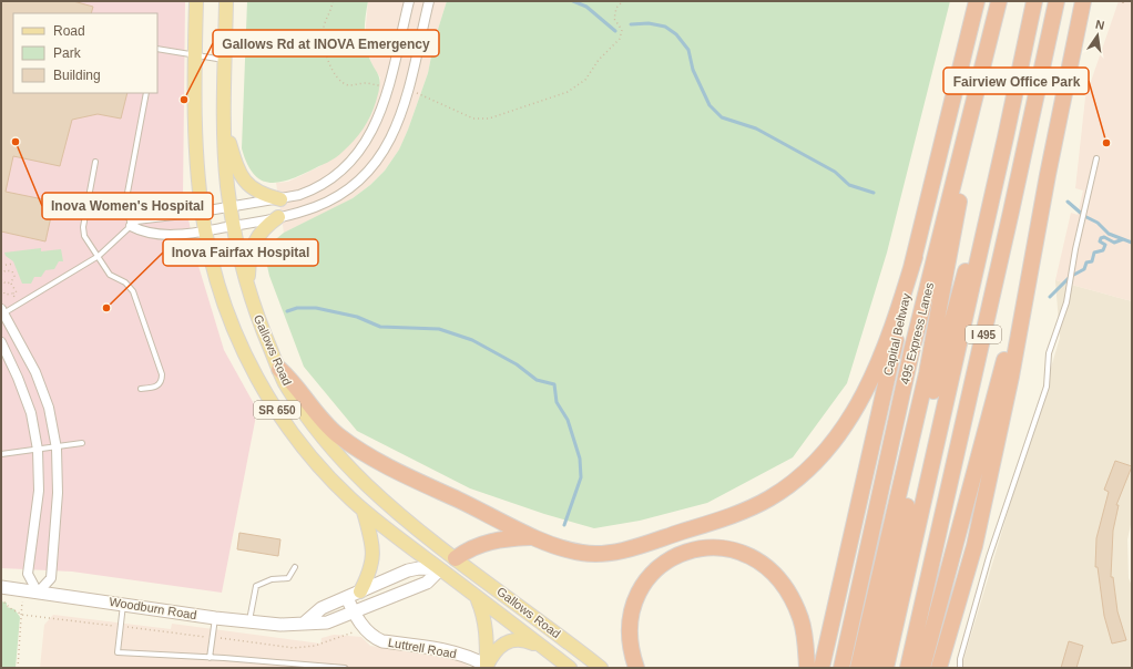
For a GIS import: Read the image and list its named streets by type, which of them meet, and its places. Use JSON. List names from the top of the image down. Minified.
{"streets":{"highway":["495 Express Lanes","Capital Beltway","I 495"],"main road":["Gallows Road","SR 650","Woodburn Road"],"street":["Luttrell Road"]},"crossings":[["Gallows Road","Woodburn Road"],["Woodburn Road","Luttrell Road"]],"places":["Gallows Rd at INOVA Emergency","Inova Women's Hospital","Fairview Office Park","Inova Fairfax Hospital"],"legend":["Road","Park","Building"],"north":"top"}
